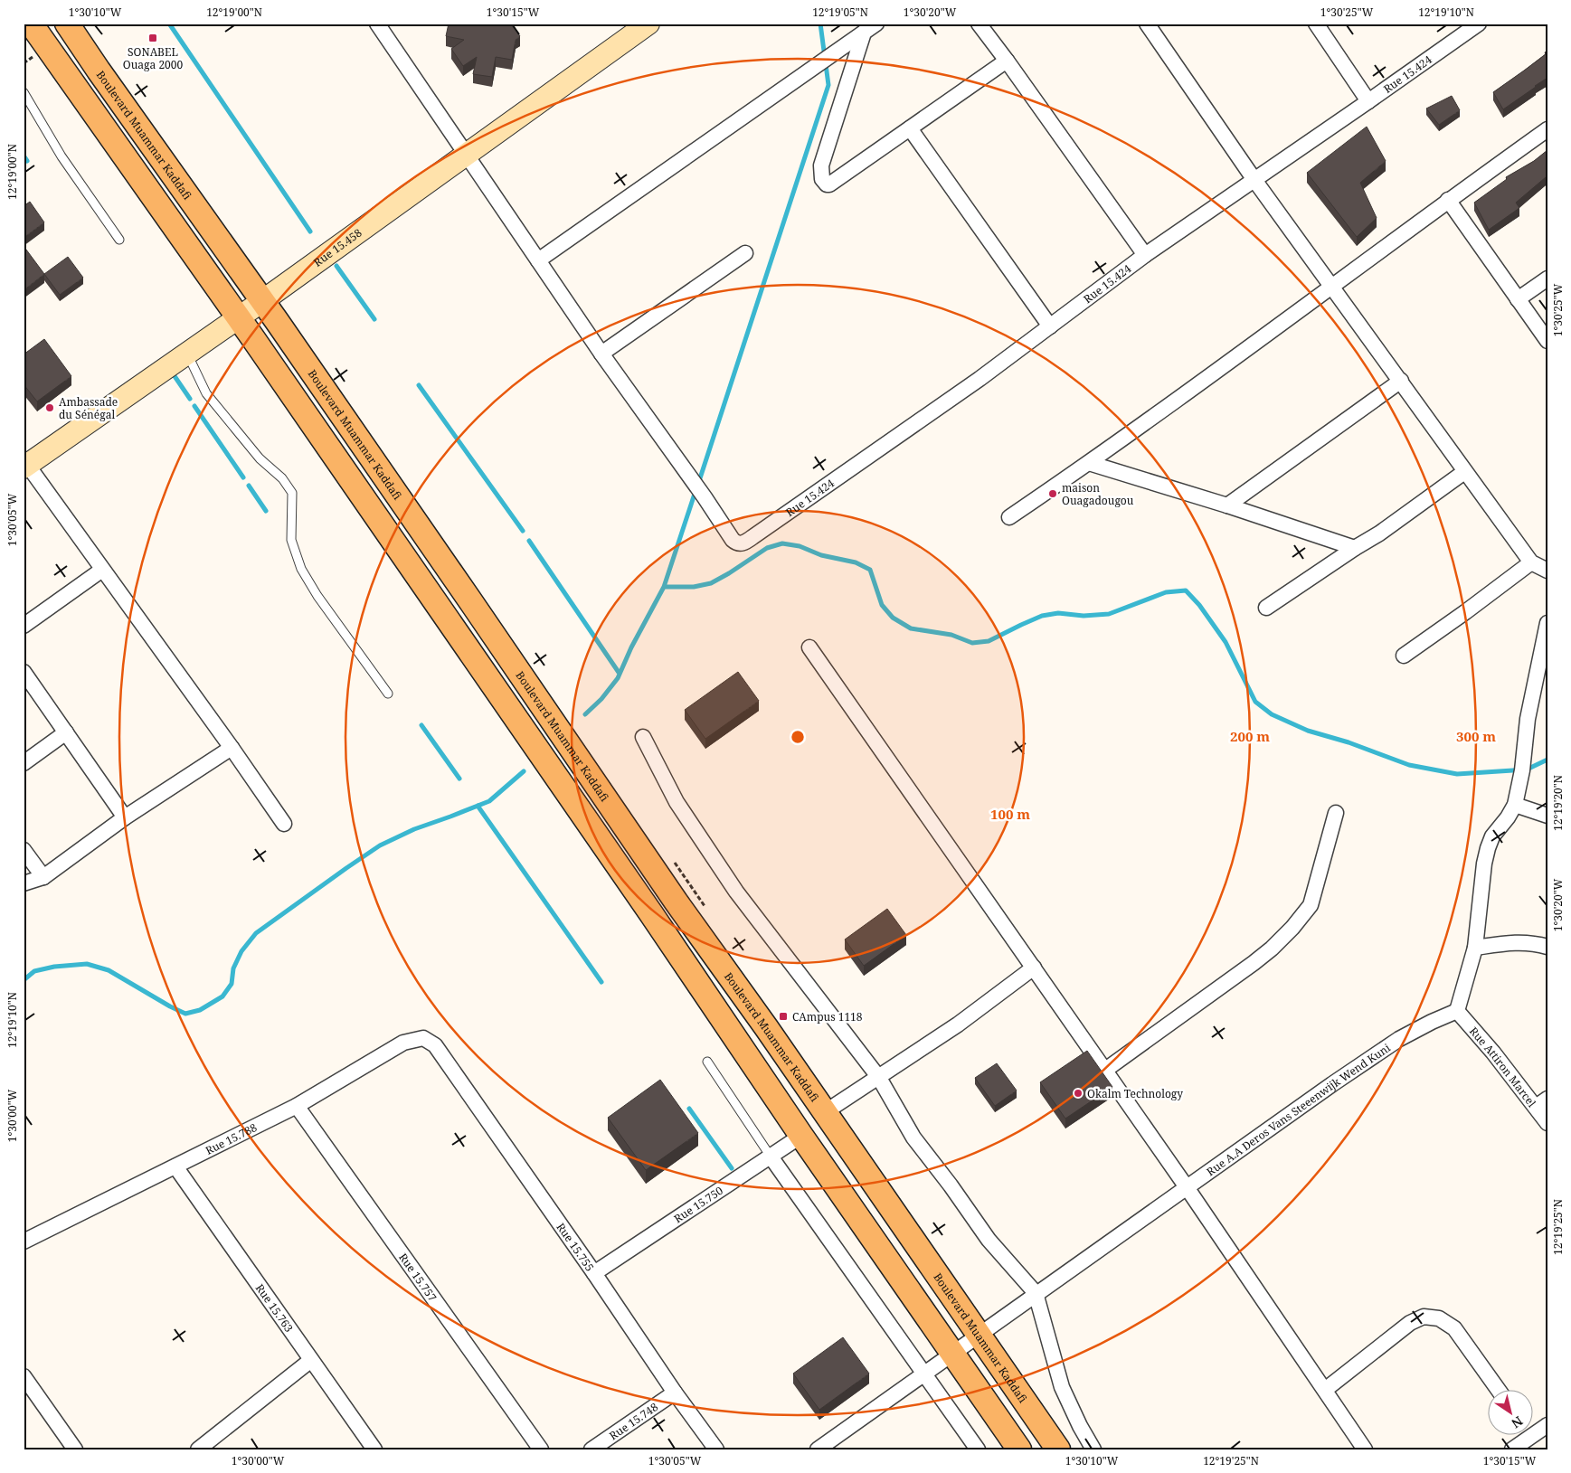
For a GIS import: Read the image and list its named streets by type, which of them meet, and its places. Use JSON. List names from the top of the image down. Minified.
{"streets":{"main road":["Boulevard Muammar Kaddafi","Rue 15.458"],"street":["Rue 15.424","Rue Attiron Marcel","Rue A.A Deros Vans Steeenwijk Wend Kuni","Rue 15.788","Rue 15.750","Rue 15.755","Rue 15.757","Rue 15.763","Rue 15.748"]},"crossings":[["Boulevard Muammar Kaddafi","Rue 15.458"],["Boulevard Muammar Kaddafi","Rue A.A Deros Vans Steeenwijk Wend Kuni"],["Rue Attiron Marcel","Rue A.A Deros Vans Steeenwijk Wend Kuni"],["Rue 15.788","Rue 15.755"],["Rue 15.788","Rue 15.757"],["Rue 15.788","Rue 15.763"],["Rue 15.750","Rue 15.755"],["Rue 15.755","Rue 15.748"]],"places":{"transit":["SONABEL Ouaga 2000","CAmpus 1118"],"other":["Ambassade du Sénégal","maison Ouagadougou","Okalm Technology"]},"north":"bottom right","coordinates":["1°30'10\"W","12°19'00\"N","1°30'15\"W","12°19'05\"N","1°30'20\"W","1°30'25\"W","12°19'10\"N","1°30'05\"W","12°19'20\"N","1°30'00\"W","12°19'25\"N"],"rings":["200 m","300 m","100 m"]}
